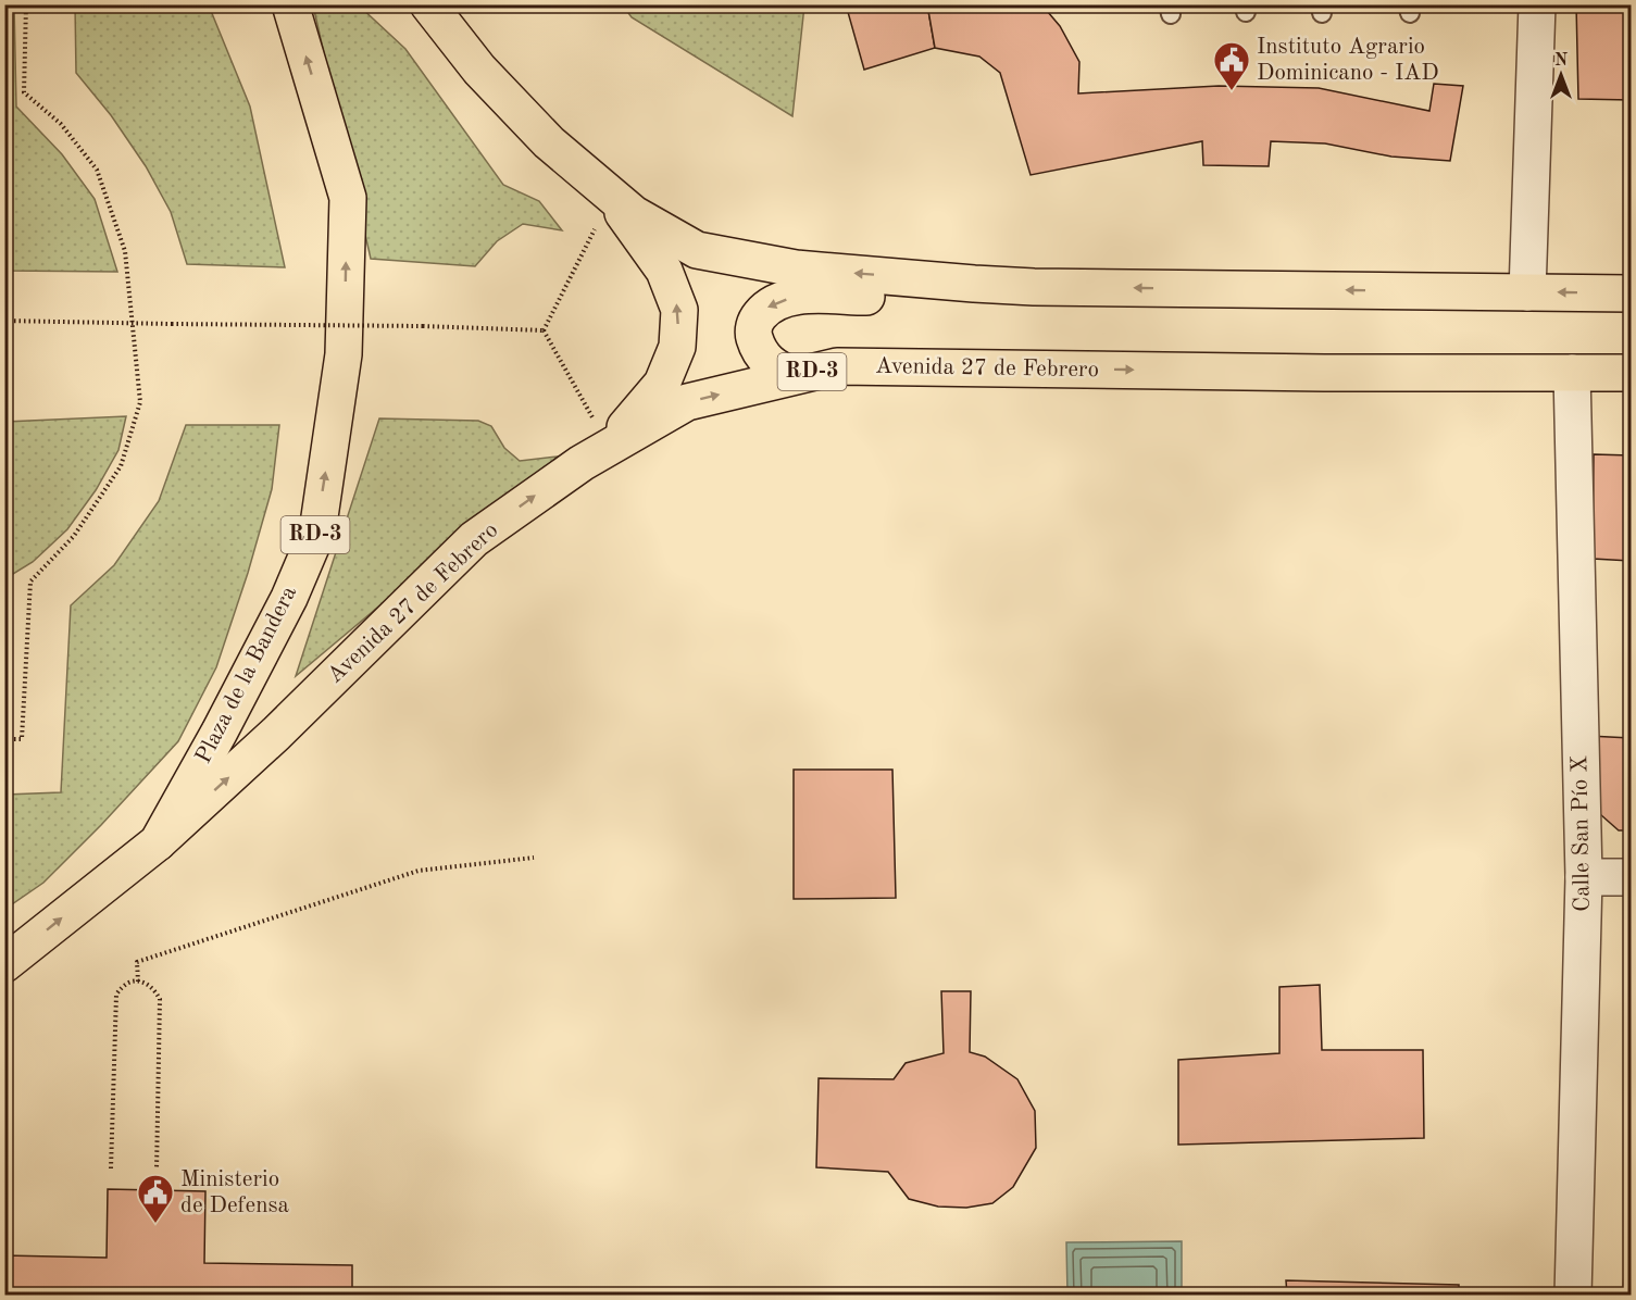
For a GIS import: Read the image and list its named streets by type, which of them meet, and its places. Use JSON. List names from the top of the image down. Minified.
{"streets":{"highway":["Avenida 27 de Febrero","RD-3","Plaza de la Bandera"],"street":["Calle San Pío X"]},"crossings":[["Avenida 27 de Febrero","Plaza de la Bandera"],["Avenida 27 de Febrero","Calle San Pío X"]],"one_way":["Plaza de la Bandera"],"places":{"public building":["Instituto Agrario Dominicano - IAD","Ministerio de Defensa"]},"north":"top"}
